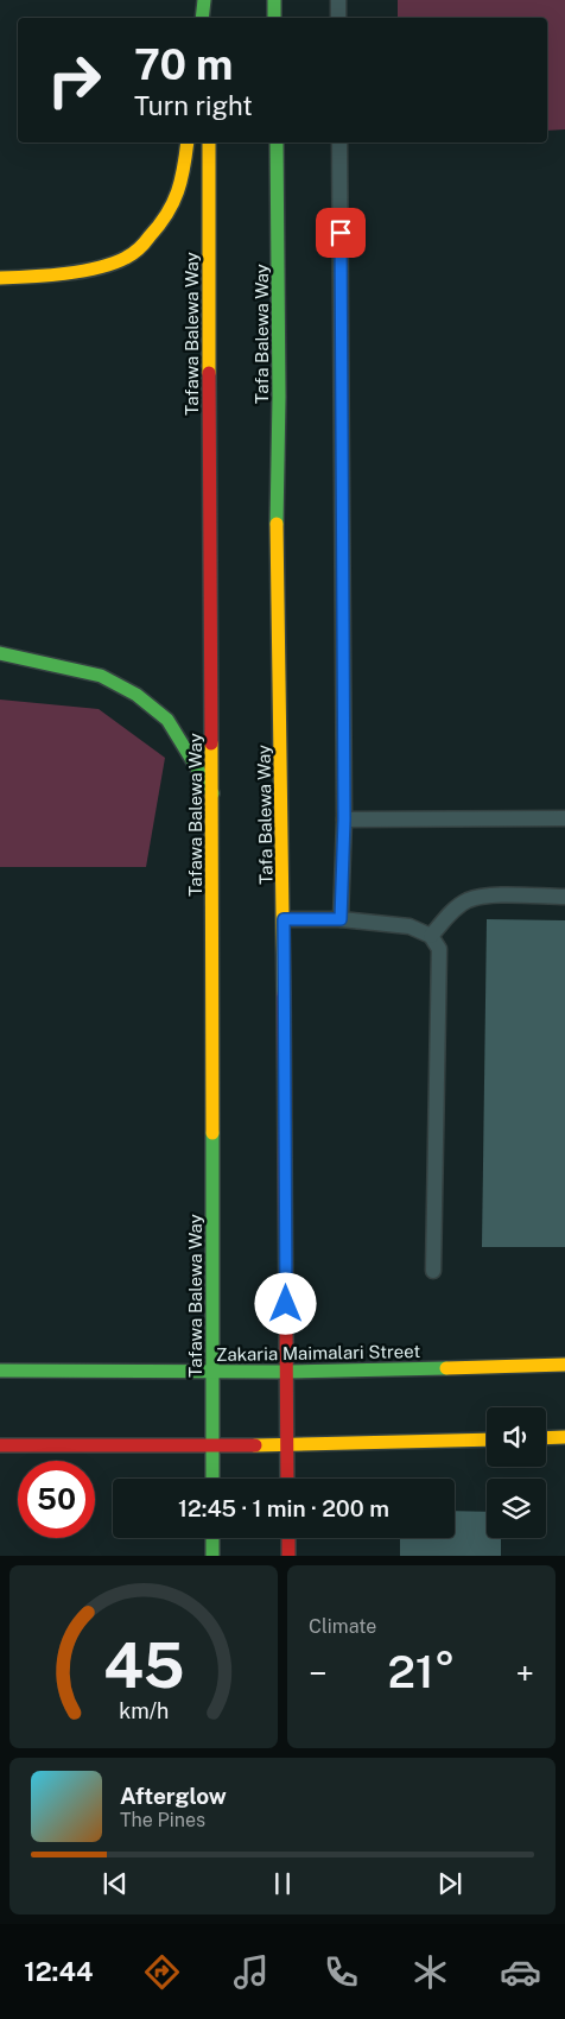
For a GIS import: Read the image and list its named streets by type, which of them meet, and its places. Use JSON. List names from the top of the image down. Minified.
{"streets":{"main road":["Tafawa Balewa Way","Tafa Balewa Way","Zakaria Maimalari Street"]},"crossings":[["Tafawa Balewa Way","Zakaria Maimalari Street"],["Tafa Balewa Way","Zakaria Maimalari Street"]],"page":{"turn":["70 m","Turn right"],"limit":"50","trip":"12:45 · 1 min · 200 m","tile":"Climate","heat":["−","21°","+"],"song":["Afterglow","The Pines"],"tabs":"12:44","gauge":["45","km/h"]}}
